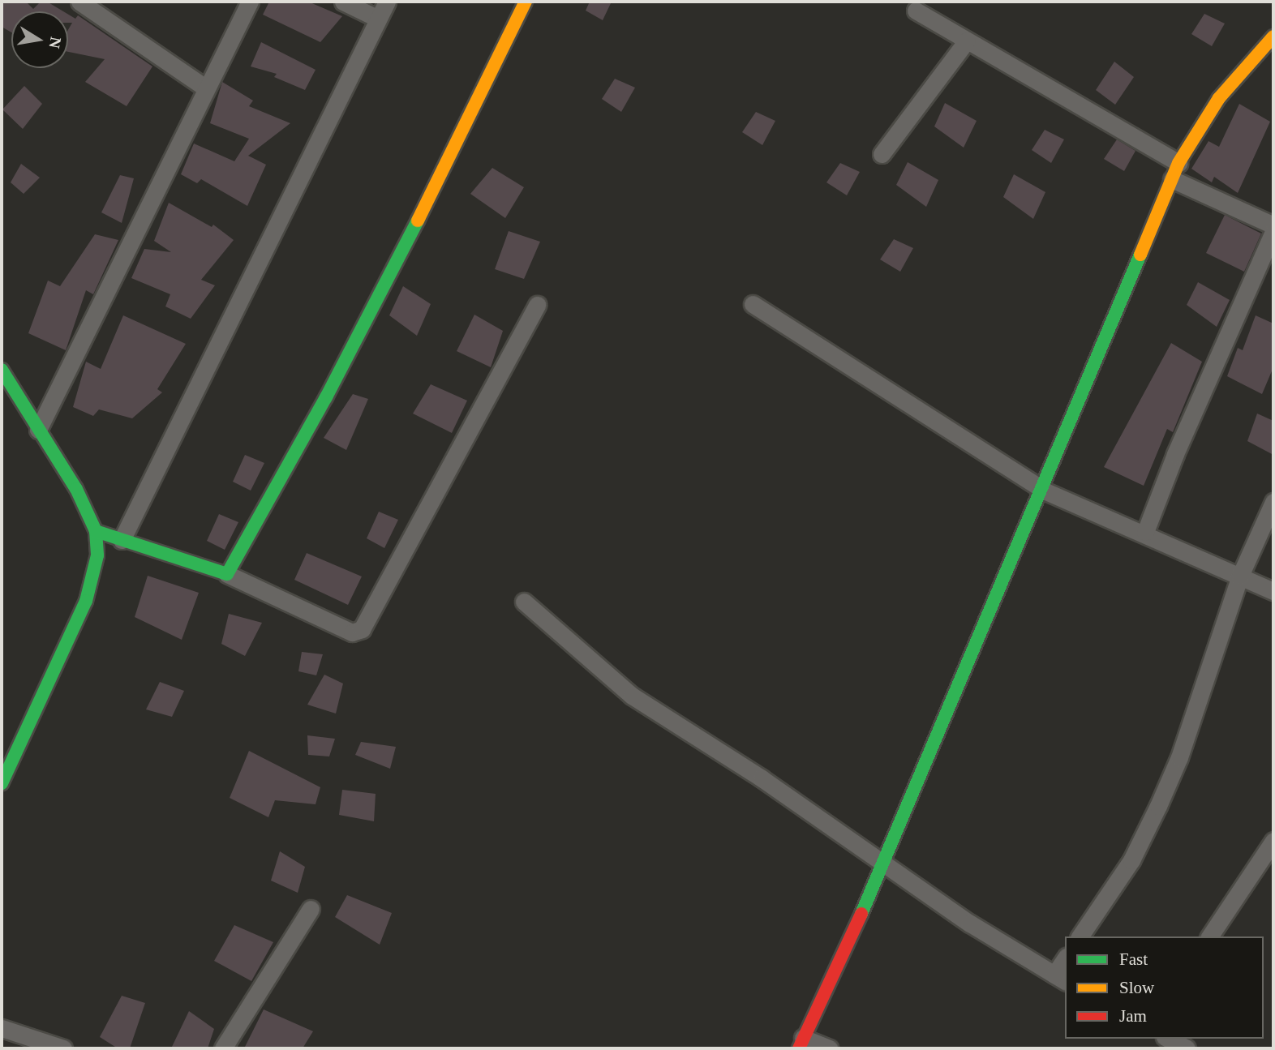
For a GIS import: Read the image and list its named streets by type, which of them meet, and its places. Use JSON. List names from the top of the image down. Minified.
{"legend":["Fast","Slow","Jam"],"north":"right"}
